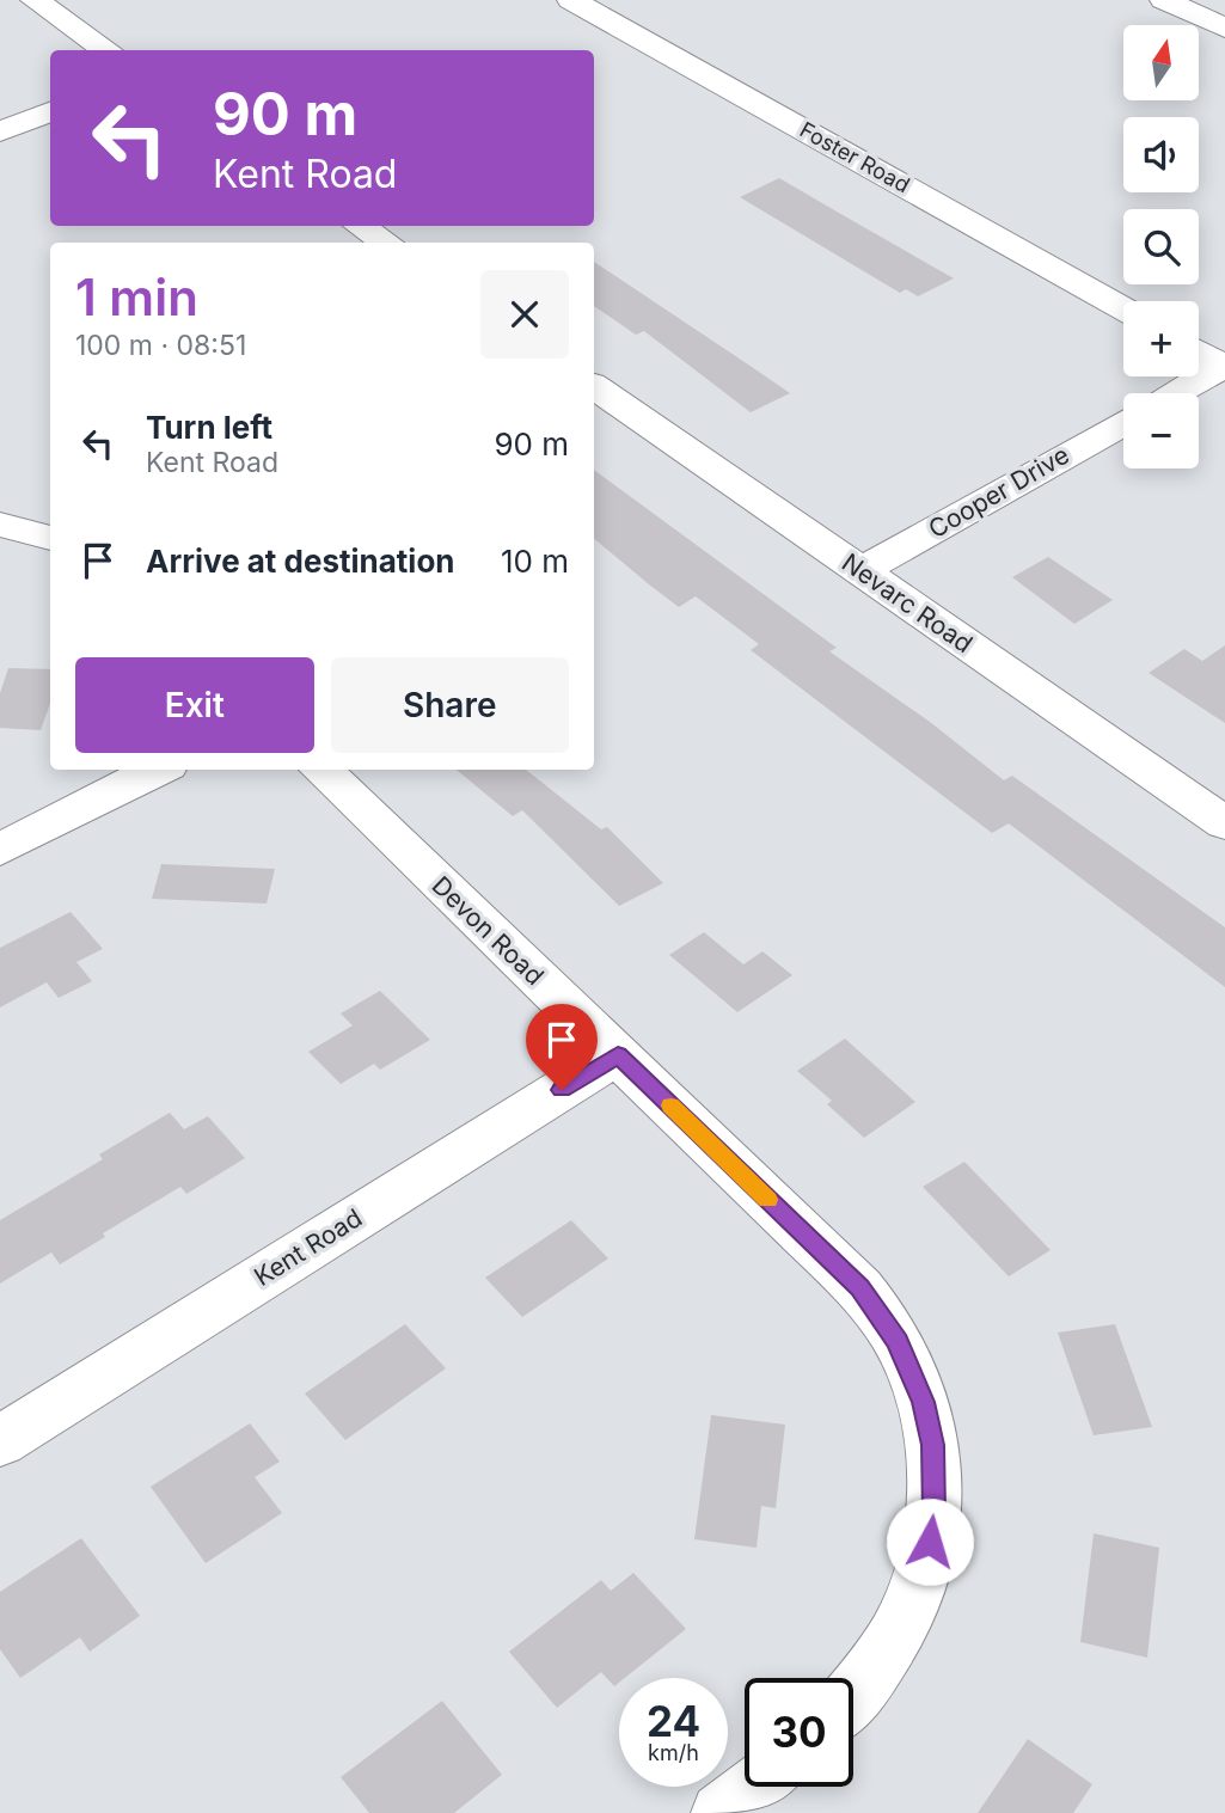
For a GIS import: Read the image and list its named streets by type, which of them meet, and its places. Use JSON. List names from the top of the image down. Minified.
{"streets":{"street":["Foster Road","Cooper Drive","Nevarc Road","Devon Road","Kent Road"]},"crossings":[["Cooper Drive","Nevarc Road"],["Devon Road","Kent Road"]],"north":"top","page":{"map_buttons":["+","−"],"turn":["90 m","Kent Road"],"heading":["1 min","100 m · 08:51"],"list":[{"name":"Turn left","note":"Kent Road","value":"90 m"},{"name":"Arrive at destination","value":"10 m"}],"buttons":["Exit","Share"],"speed":"24 km/h","limit":"30"}}
